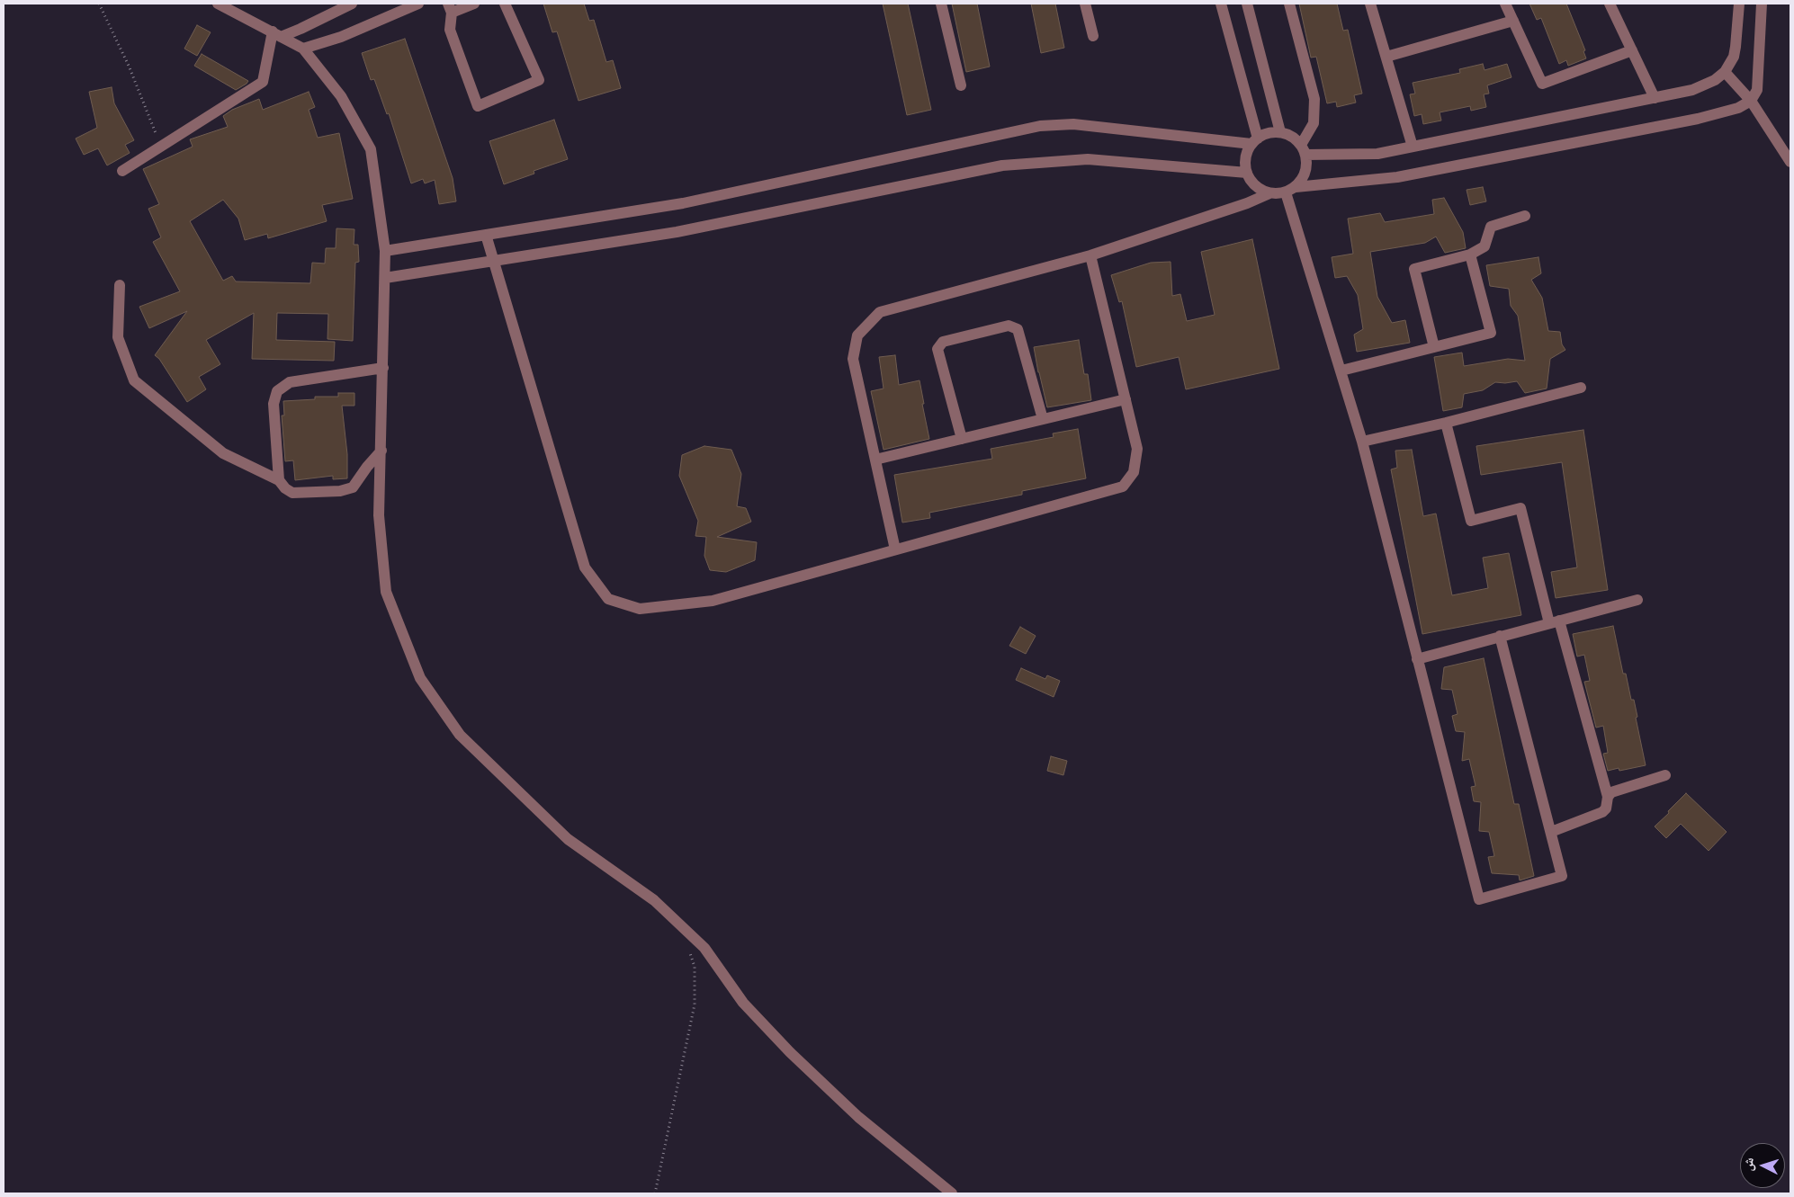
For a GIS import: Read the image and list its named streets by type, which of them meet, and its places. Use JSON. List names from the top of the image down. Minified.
{"north":"left"}
